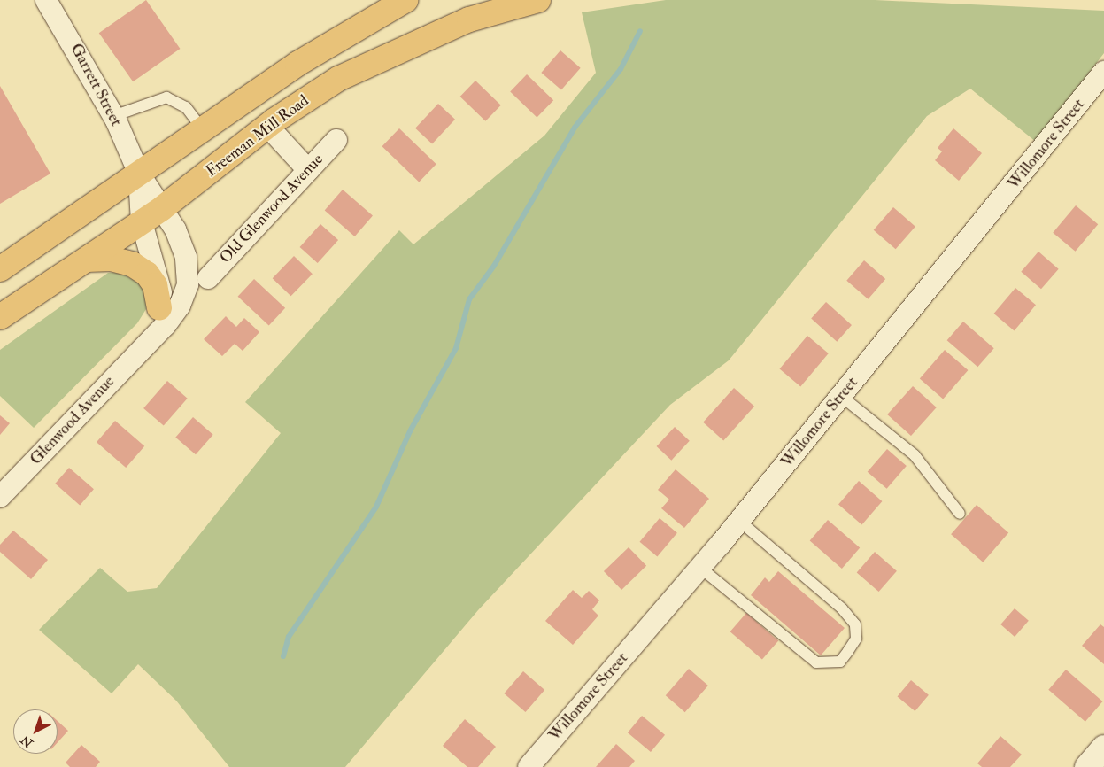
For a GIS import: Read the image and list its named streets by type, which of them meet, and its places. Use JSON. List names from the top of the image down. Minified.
{"streets":{"main road":["Freeman Mill Road"],"street":["Garrett Street","Willomore Street","Old Glenwood Avenue","Glenwood Avenue"]},"crossings":[["Garrett Street","Freeman Mill Road"],["Garrett Street","Glenwood Avenue"],["Freeman Mill Road","Glenwood Avenue"]],"north":"bottom left"}
